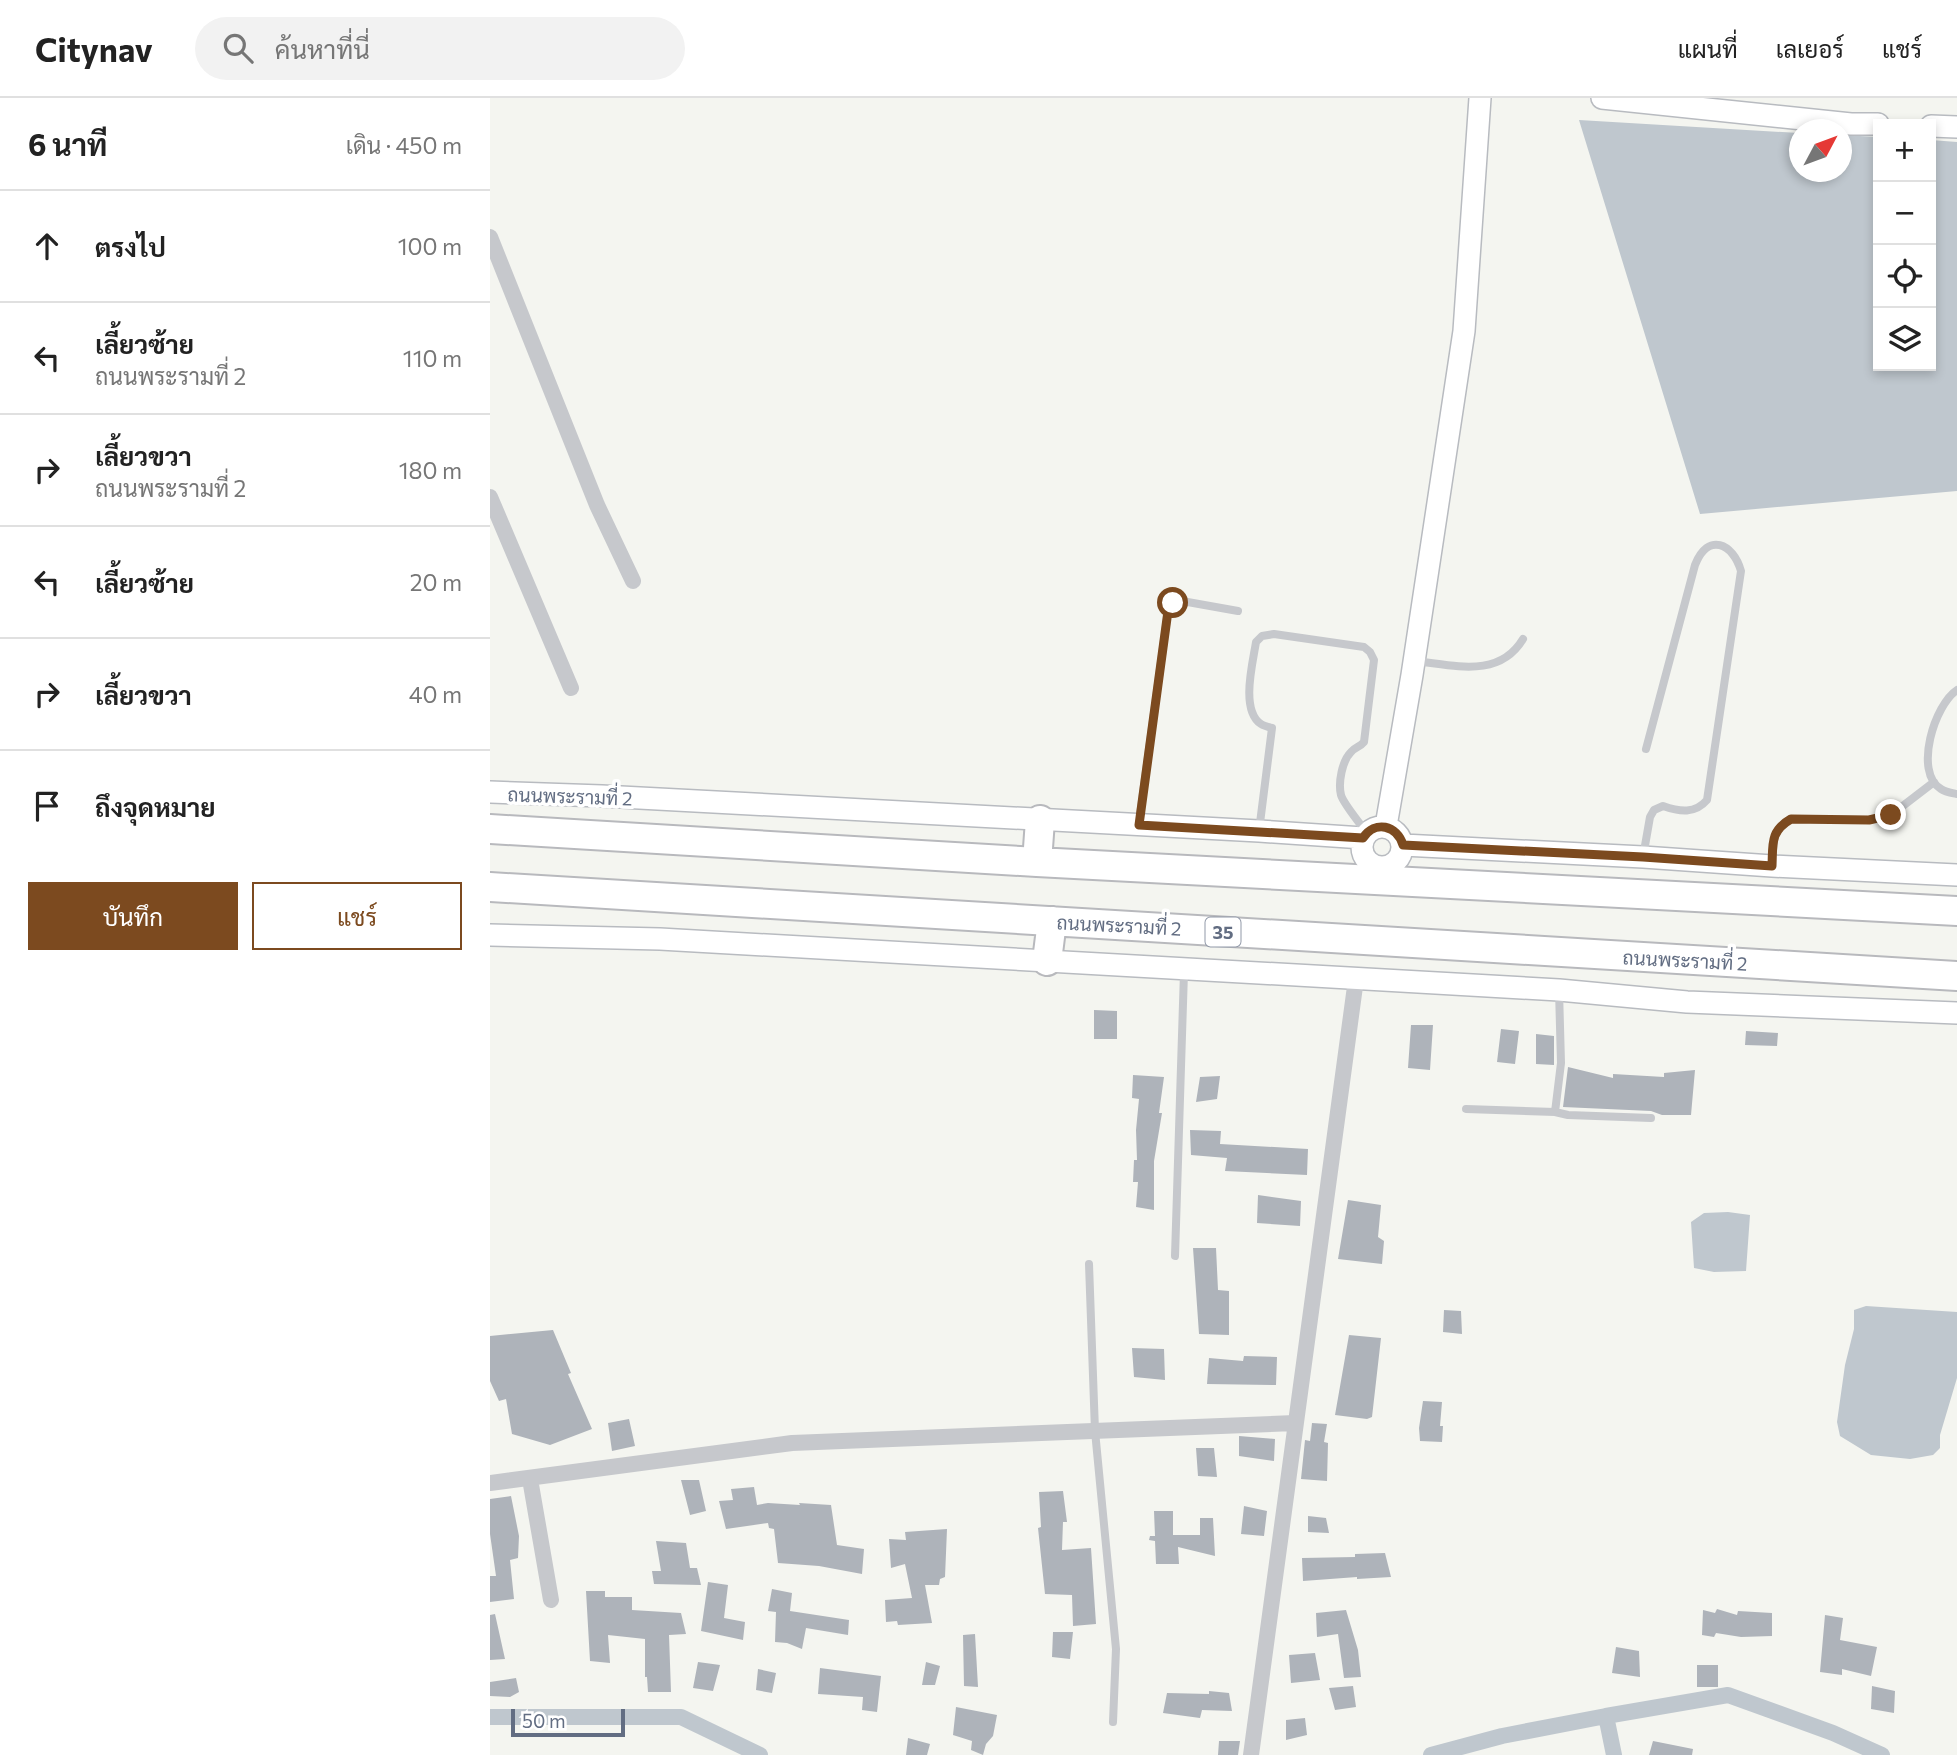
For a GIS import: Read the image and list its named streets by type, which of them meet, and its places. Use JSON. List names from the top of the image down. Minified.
{"streets":{"highway":["ถนนพระรามที่ 2","35"]},"scale_bar":"50 m","north":"top right","page":{"header":"Citynav","search":"ค้นหาที่นี่","nav":["แผนที่","เลเยอร์","แชร์"],"heading":["6 นาที","เดิน · 450 m"],"map_buttons":["+","−"],"list":[["ตรงไป","100 m"],["เลี้ยวซ้าย","ถนนพระรามที่ 2","110 m"],["เลี้ยวขวา","ถนนพระรามที่ 2","180 m"],["เลี้ยวซ้าย","20 m"],["เลี้ยวขวา","40 m"],"ถึงจุดหมาย"],"buttons":["บันทึก","แชร์"],"scale":"50 m"}}
